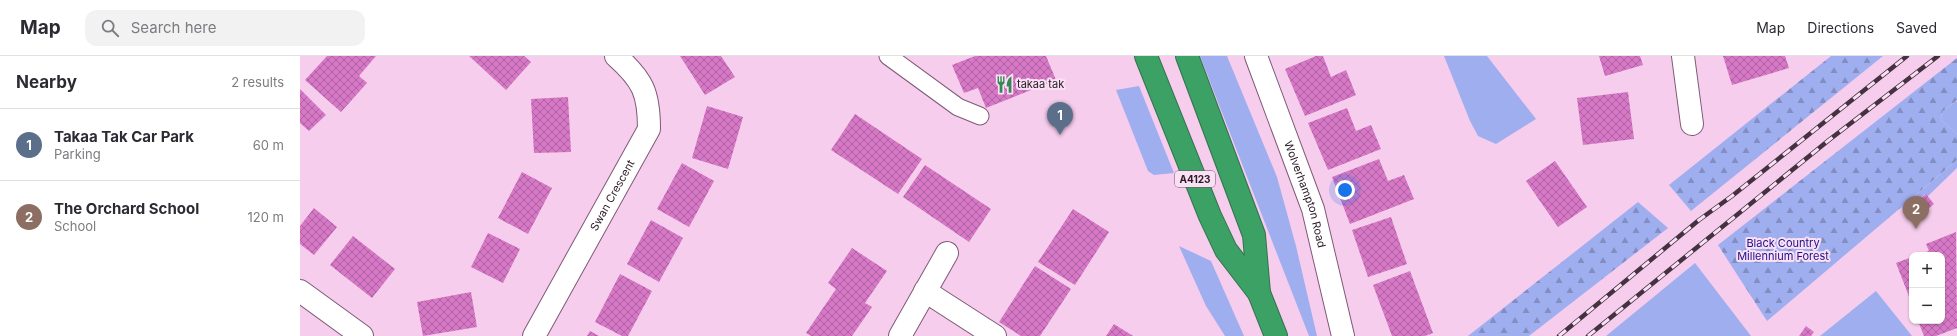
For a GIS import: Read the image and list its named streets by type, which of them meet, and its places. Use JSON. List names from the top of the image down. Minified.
{"streets":{"highway":["A4123"],"street":["Wolverhampton Road","Swan Crescent"]},"parks":["Black Country Millennium Forest"],"places":{"restaurant":["takaa tak"]},"page":{"header":"Map","search":"Search here","nav":["Map","Directions","Saved"],"heading":["Nearby","2 results"],"pins":["1","2"],"list":[{"mark":"1","name":"Takaa Tak Car Park","note":"Parking","value":"60 m"},{"mark":"2","name":"The Orchard School","note":"School","value":"120 m"}],"map_buttons":["+","−"]}}
